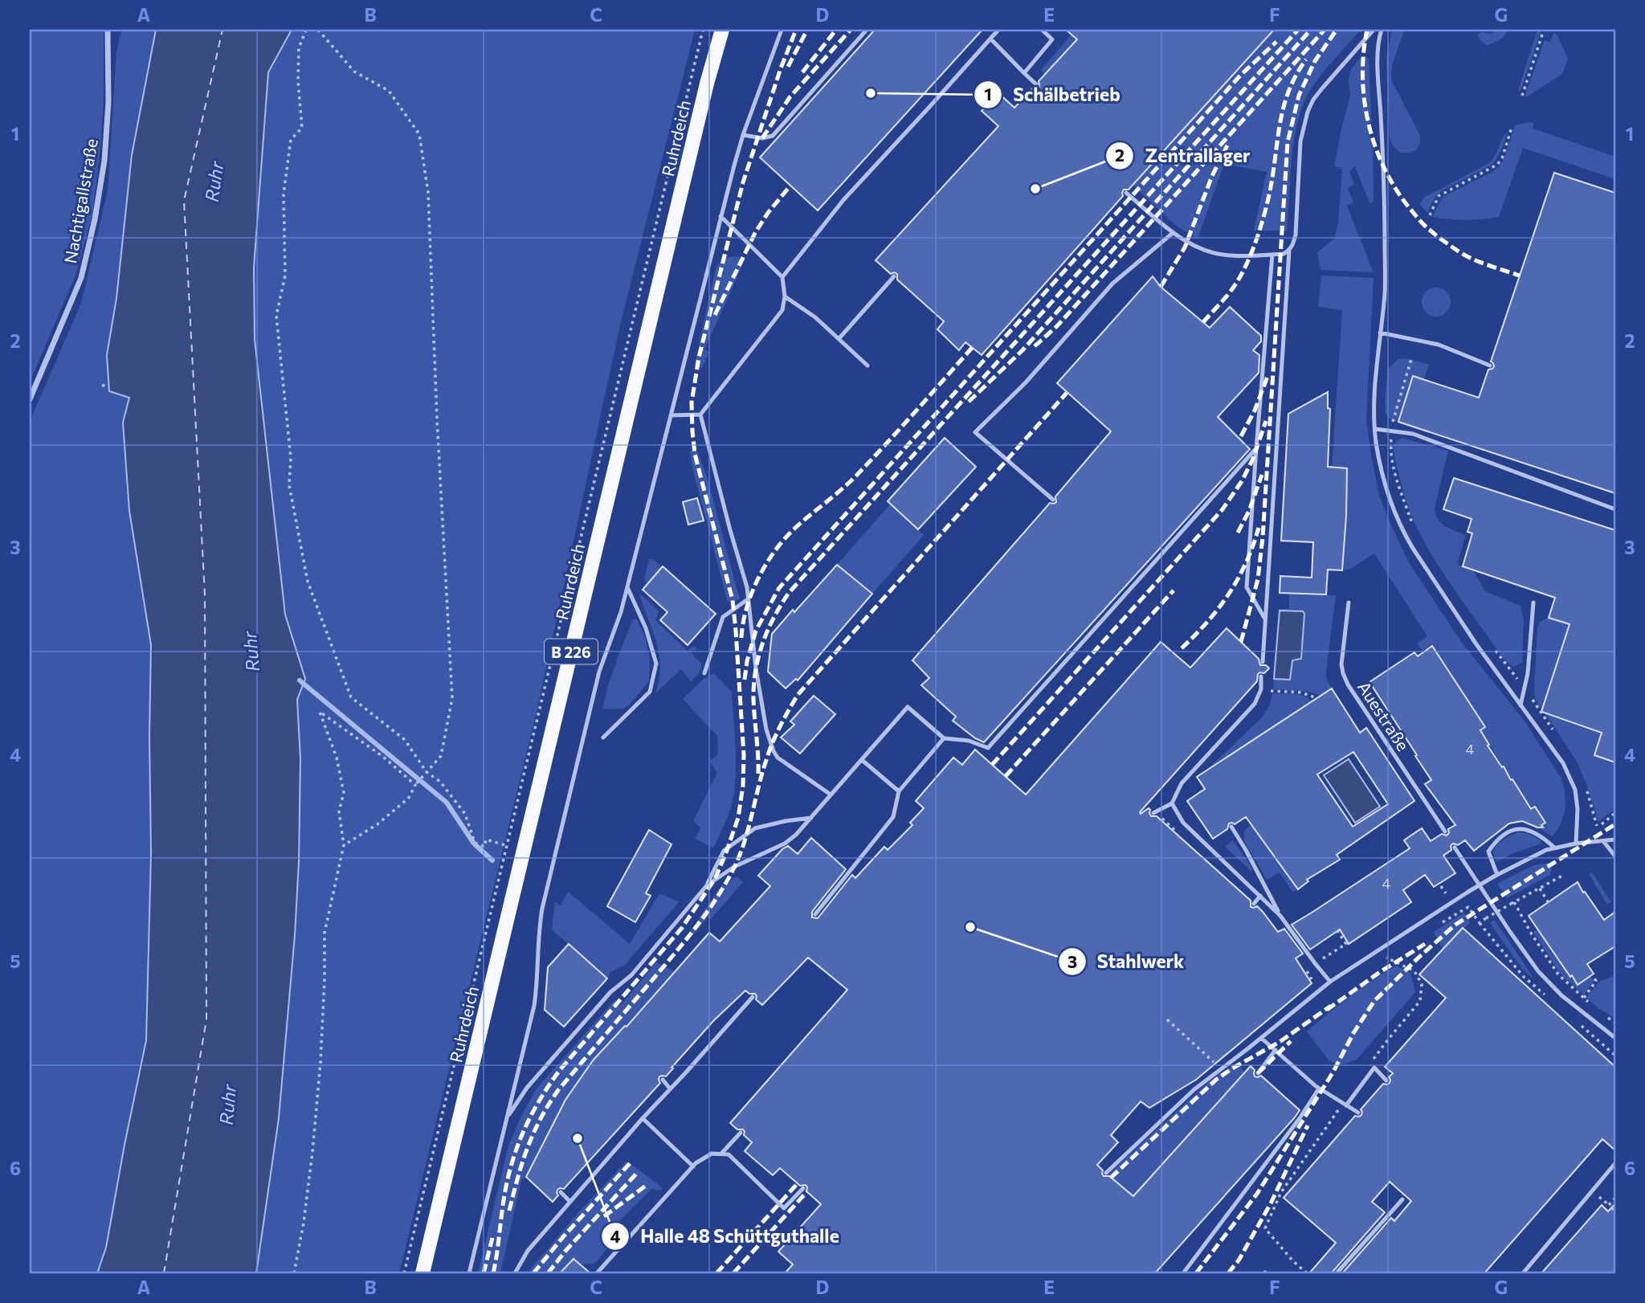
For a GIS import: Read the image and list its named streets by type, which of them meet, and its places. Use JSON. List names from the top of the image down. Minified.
{"streets":{"main road":["Ruhrdeich","B 226"],"street":["Nachtigallstraße"],"lane":["Auestraße"]},"water":["Ruhr"],"places":["Schälbetrieb","Zentrallager","Stahlwerk","Halle 48 Schüttguthalle"],"house_numbers":["4","4"],"grid":{"columns":["A","B","C","D","E","F","G"],"rows":["1","2","3","4","5","6"]}}
